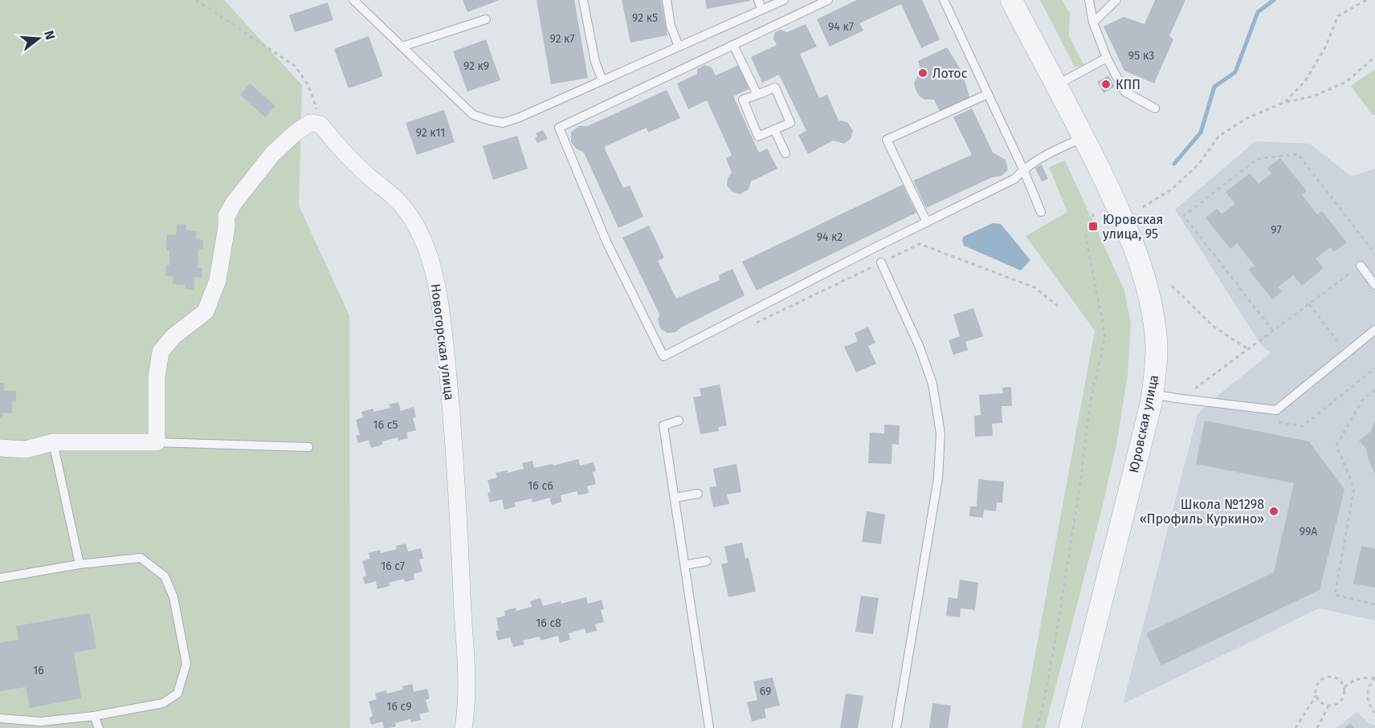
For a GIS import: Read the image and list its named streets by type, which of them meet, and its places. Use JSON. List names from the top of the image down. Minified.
{"streets":{"street":["Новогорская улица","Юровская улица"]},"places":{"other":["Лотос","КПП","Школа №1298 «Профиль Куркино»"],"transit":["Юровская улица, 95"]},"house_numbers":["92 к5","94 к7","92 к7","95 к3","92 к9","92 к11","97","94 к2","16 с5","16 с6","99А","16 с7","16 с8","16","69","16 с9"],"north":"right"}
